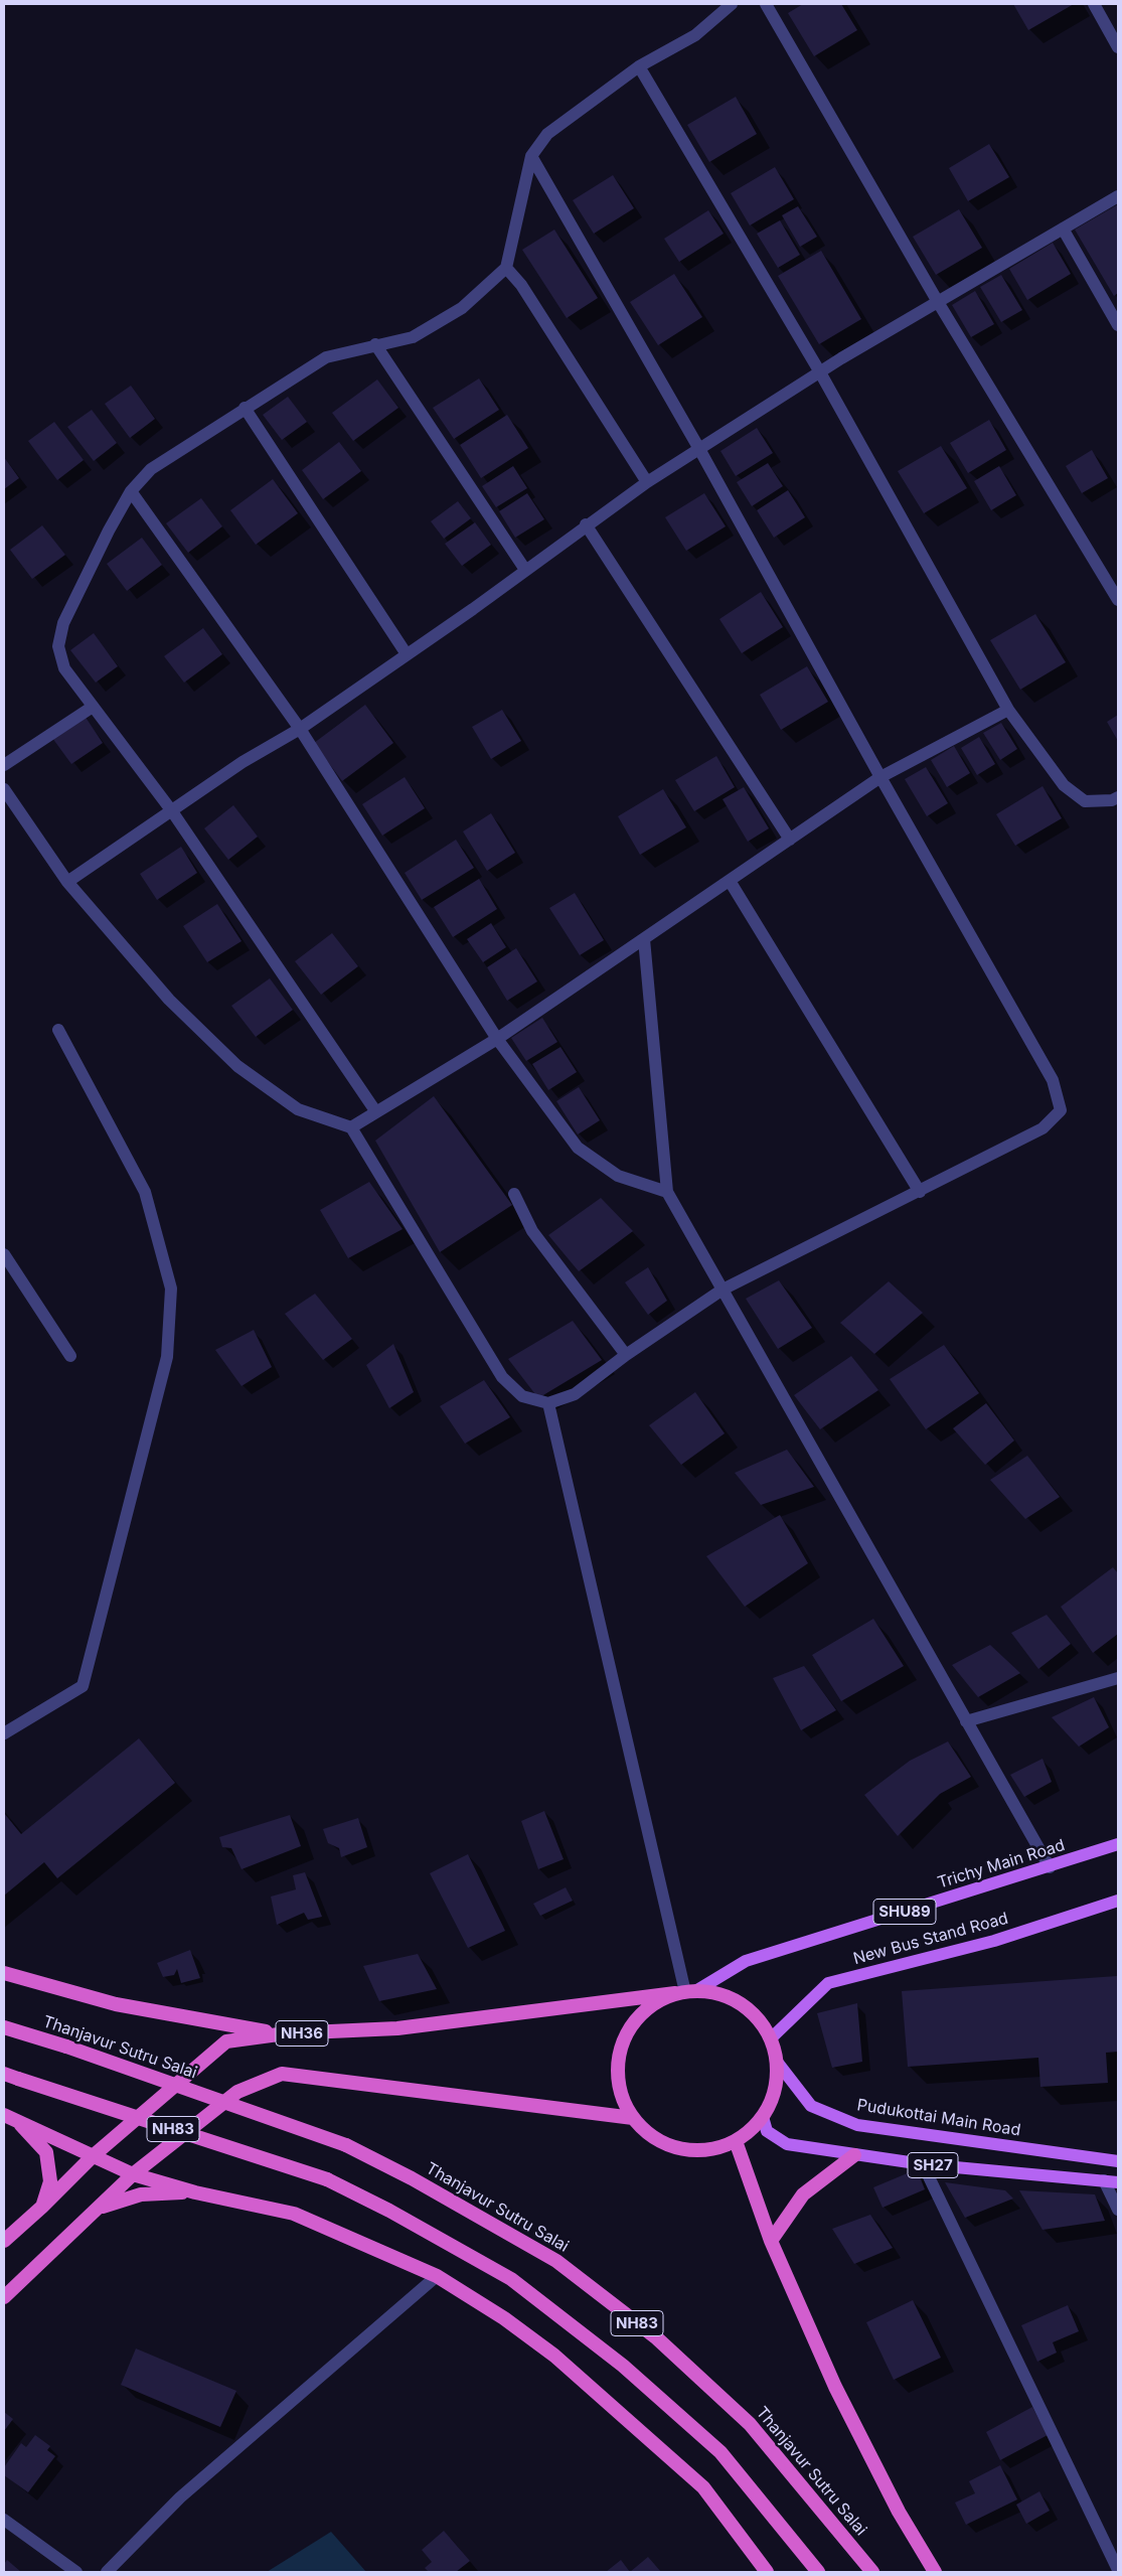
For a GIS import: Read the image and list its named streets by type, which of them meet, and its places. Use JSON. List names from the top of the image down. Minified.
{"streets":{"highway":["NH36","Thanjavur Sutru Salai","NH83"],"main road":["Trichy Main Road","SHU89","New Bus Stand Road","Pudukottai Main Road","SH27"]},"crossings":[["Trichy Main Road","New Bus Stand Road"],["Trichy Main Road","NH36"],["Trichy Main Road","Pudukottai Main Road"],["Trichy Main Road","SH27"],["New Bus Stand Road","NH36"],["New Bus Stand Road","Pudukottai Main Road"],["New Bus Stand Road","SH27"],["NH36","Pudukottai Main Road"],["NH36","SH27"],["Pudukottai Main Road","SH27"]]}
